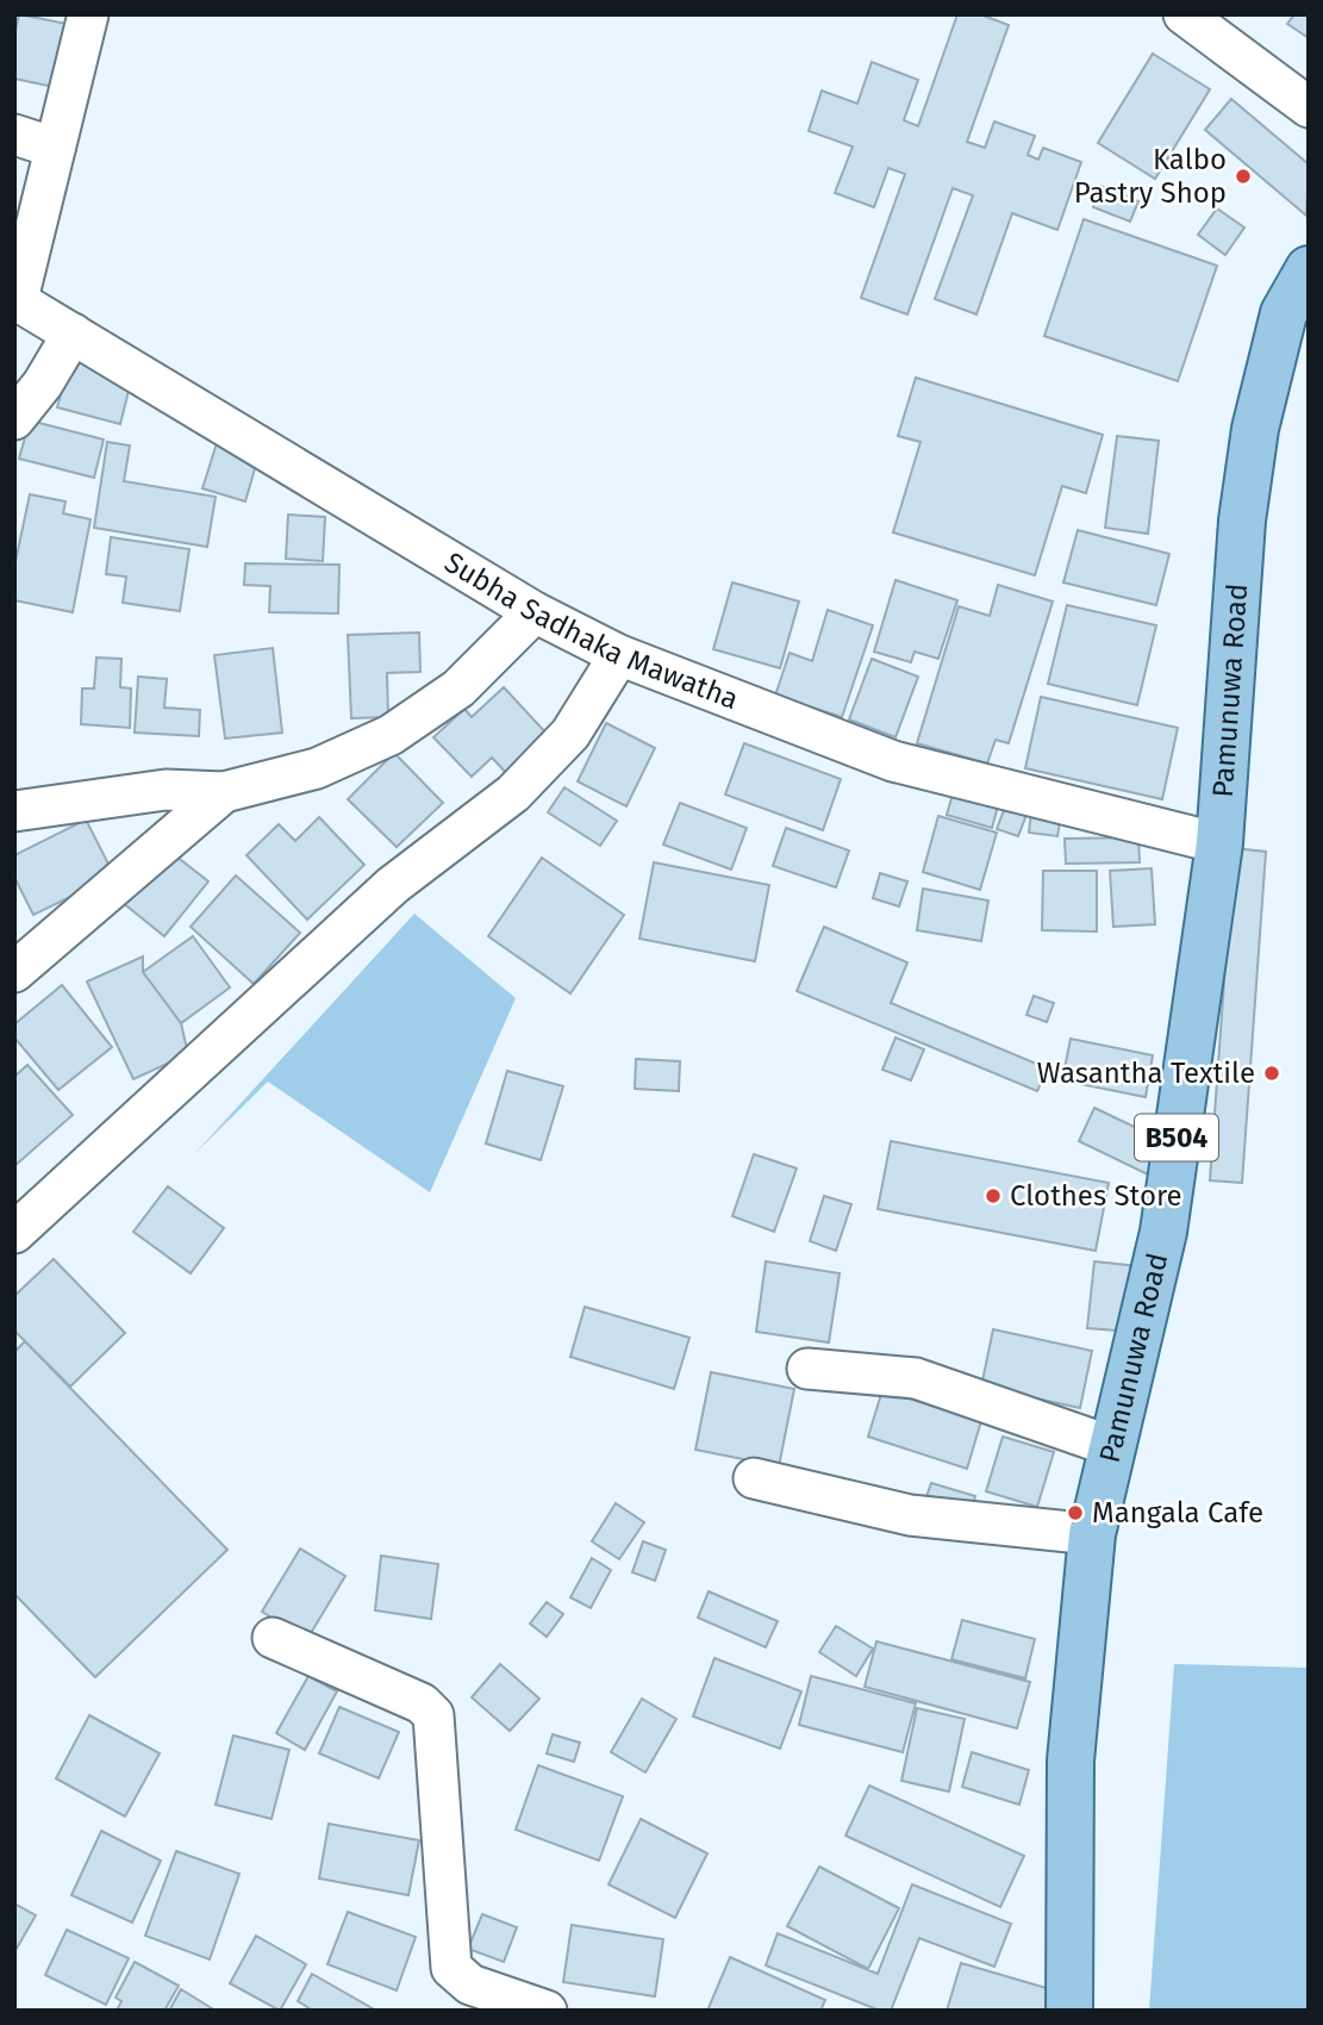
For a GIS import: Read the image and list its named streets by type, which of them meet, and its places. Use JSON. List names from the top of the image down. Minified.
{"streets":{"main road":["Pamunuwa Road","B504"],"street":["Subha Sadhaka Mawatha"]},"crossings":[["Subha Sadhaka Mawatha","Pamunuwa Road"]],"places":["Kalbo Pastry Shop","Wasantha Textile","Clothes Store","Mangala Cafe"]}
